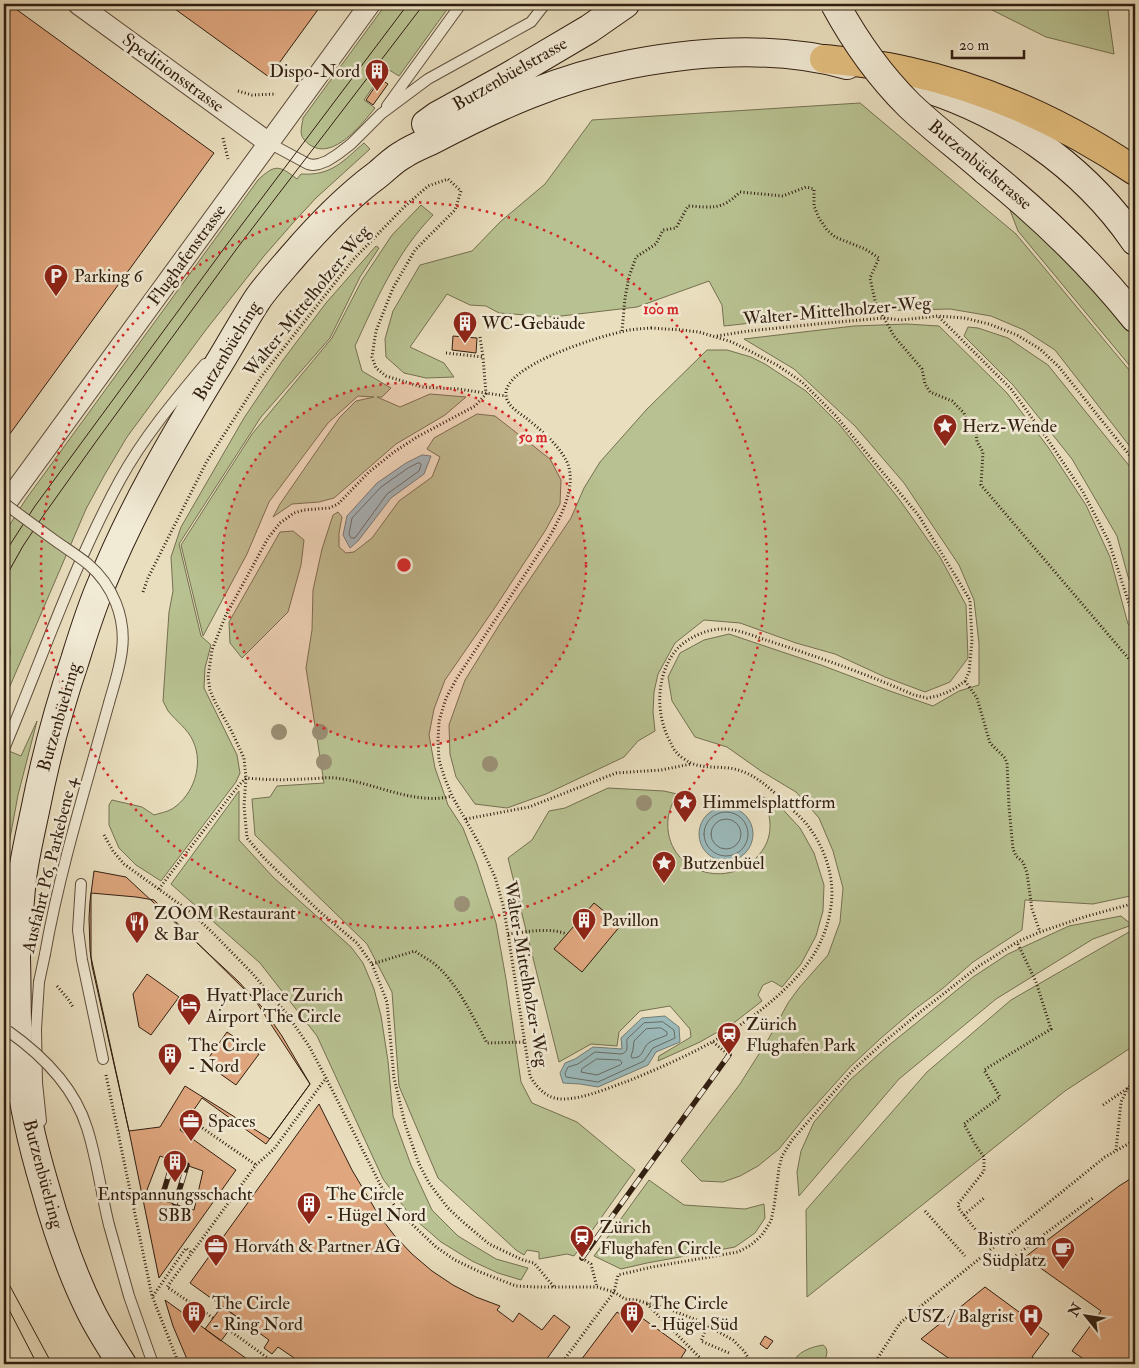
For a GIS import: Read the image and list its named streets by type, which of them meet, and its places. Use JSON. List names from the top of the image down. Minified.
{"streets":{"main road":["Butzenbüelstrasse","Butzenbüelring"],"street":["Speditionsstrasse","Flughafenstrasse"],"lane":["Ausfahrt P6, Parkebene 4"],"path":["Walter-Mittelholzer-Weg"]},"crossings":[["Speditionsstrasse","Flughafenstrasse"],["Butzenbüelstrasse","Butzenbüelring"],["Flughafenstrasse","Ausfahrt P6, Parkebene 4"],["Butzenbüelring","Ausfahrt P6, Parkebene 4"]],"places":{"building":["Dispo-Nord","WC-Gebäude","Pavillon","The Circle - Nord","Entspannungsschacht SBB","The Circle - Hügel Nord","The Circle - Ring Nord","The Circle - Hügel Süd"],"parking":["Parking 6"],"place":["Herz-Wende","Himmelsplattform","Butzenbüel"],"restaurant":["ZOOM Restaurant & Bar"],"hotel":["Hyatt Place Zurich Airport The Circle"],"station":["Zürich Flughafen Park","Zürich Flughafen Circle"],"office":["Spaces","Horváth & Partner AG"],"cafe":["Bistro am Südplatz"],"hospital":["USZ / Balgrist"]},"scale_bar":"20 m","north":"top left","rings":["100 m","50 m"]}
